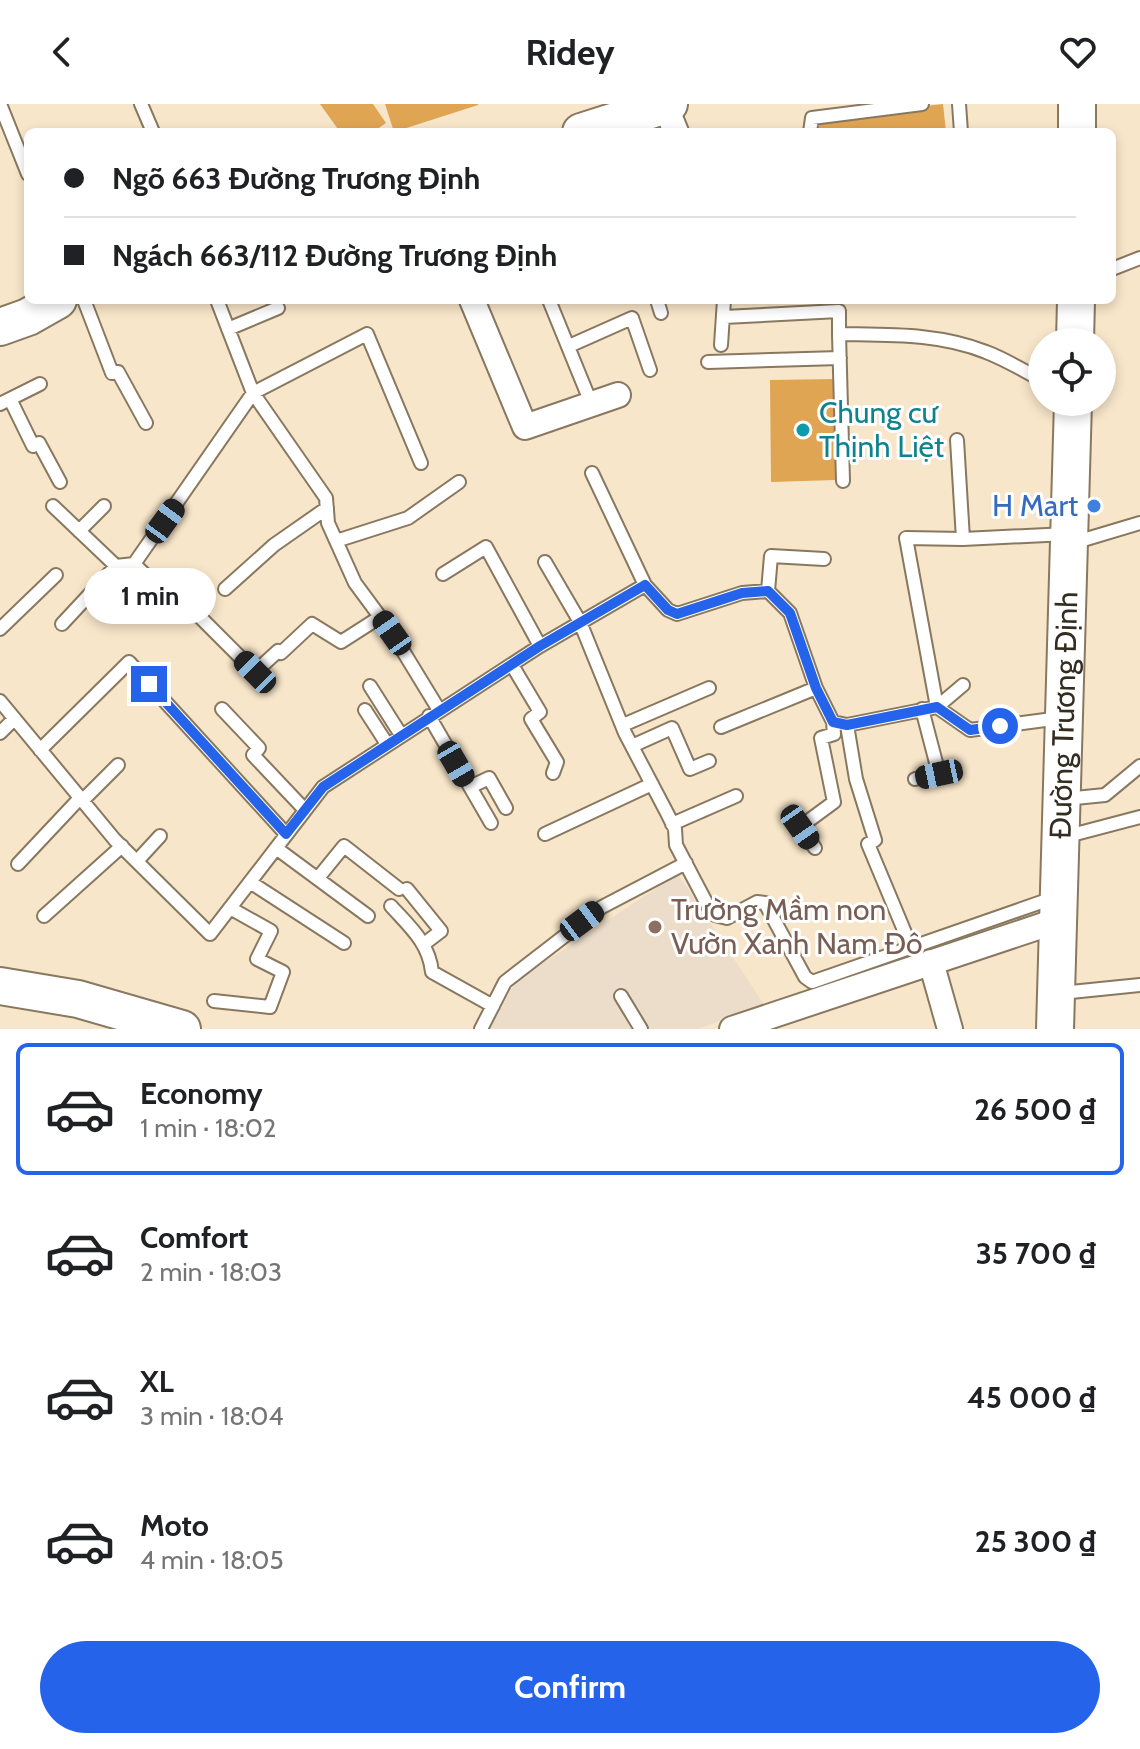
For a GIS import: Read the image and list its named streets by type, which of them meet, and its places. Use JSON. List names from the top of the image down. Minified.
{"streets":{"main road":["Đường Trương Định"]},"places":["Chung cư Thịnh Liệt","H Mart","Trường Mầm non Vườn Xanh Nam Đô"],"page":{"header":"Ridey","banner":["Ngõ 663 Đường Trương Định","Ngách 663/112 Đường Trương Định"],"bubble":"1 min","list":[{"name":"Economy","note":"1 min · 18:02","value":"26 500 ₫"},{"name":"Comfort","note":"2 min · 18:03","value":"35 700 ₫"},{"name":"XL","note":"3 min · 18:04","value":"45 000 ₫"},{"name":"Moto","note":"4 min · 18:05","value":"25 300 ₫"}],"buttons":"Confirm"}}
